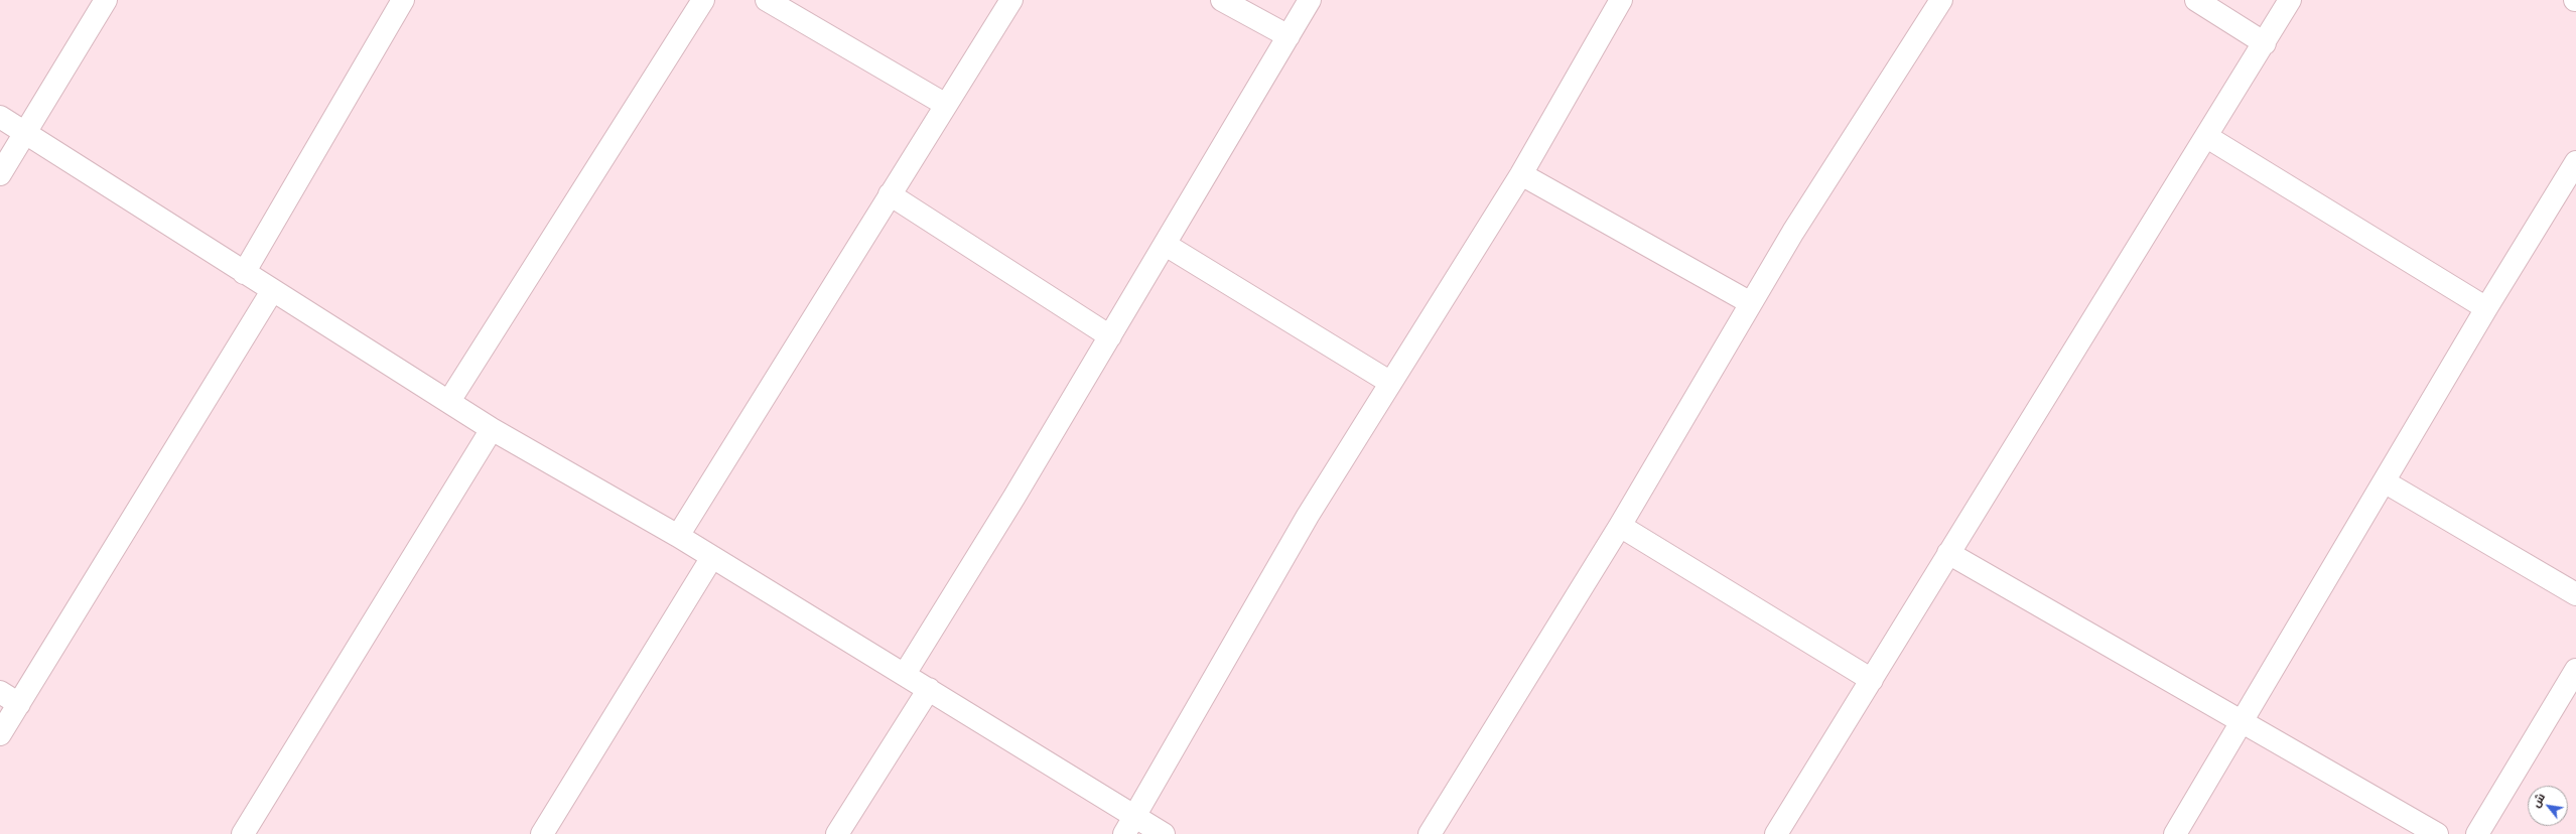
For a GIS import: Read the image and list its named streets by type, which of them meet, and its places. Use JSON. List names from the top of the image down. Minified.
{"north":"top left"}
